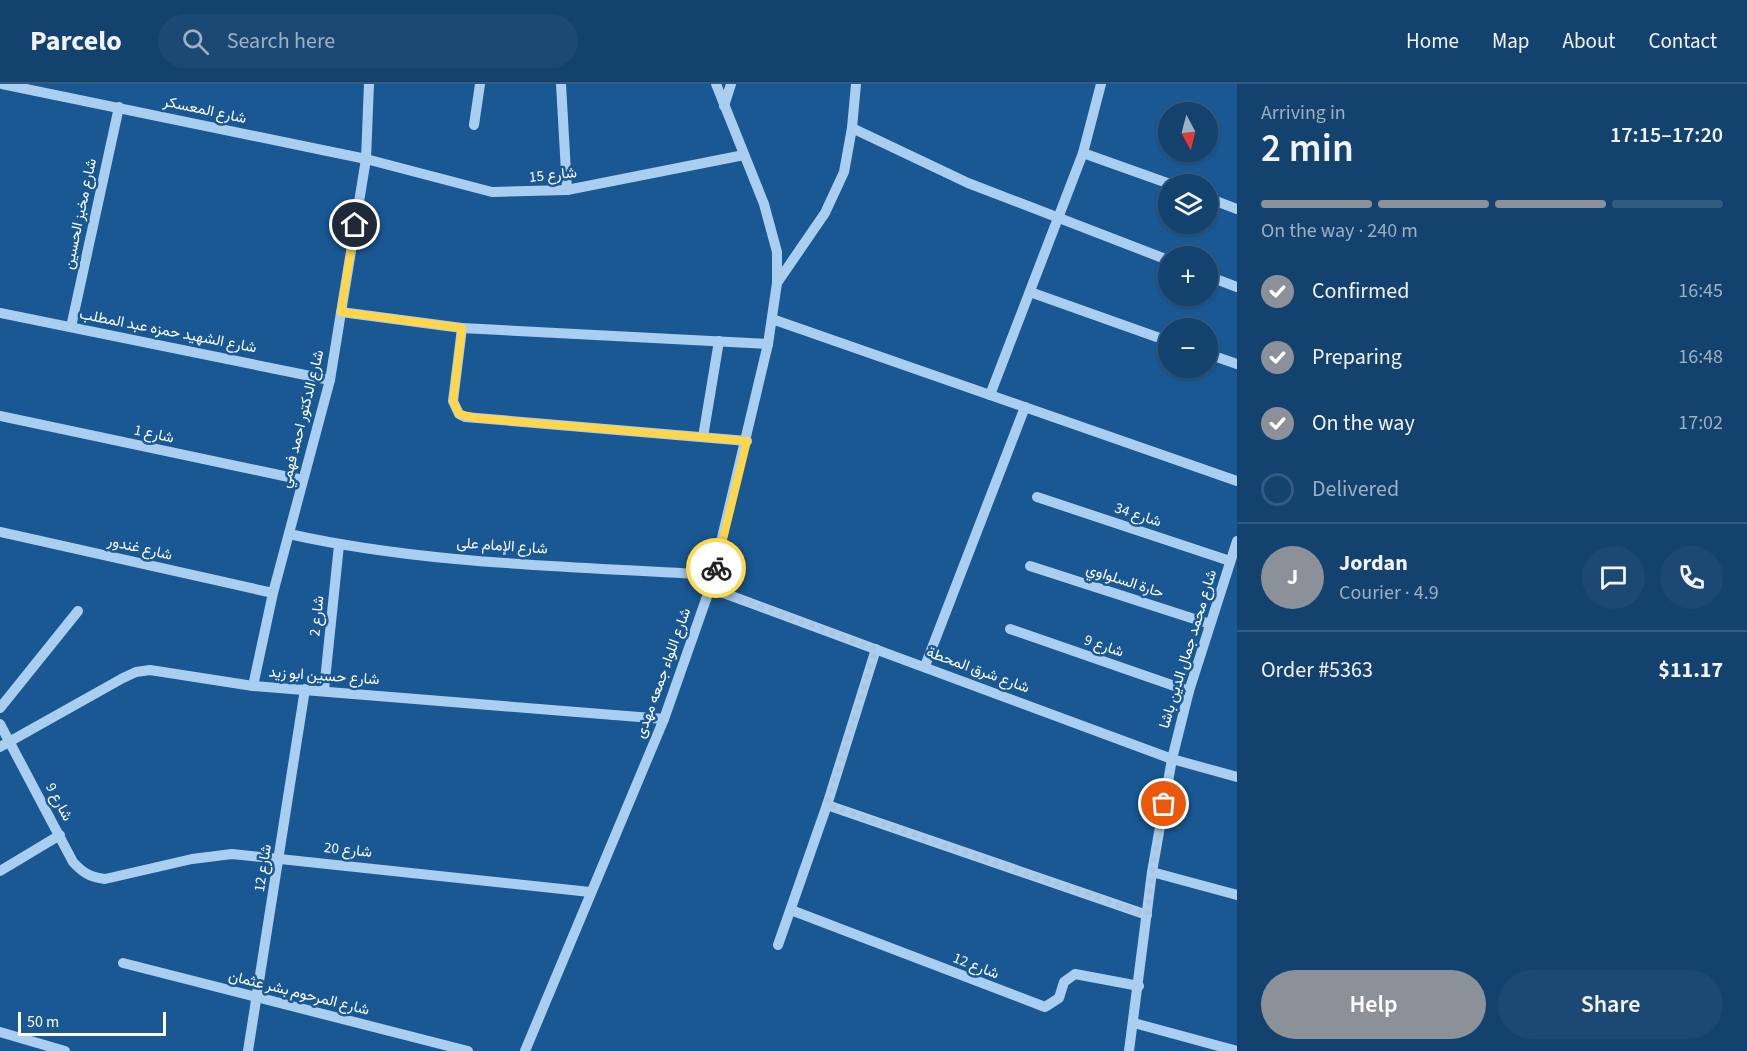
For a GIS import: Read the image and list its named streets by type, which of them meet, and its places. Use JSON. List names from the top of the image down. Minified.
{"streets":{"street":["شارع المعسكر","شارع 15","شارع مخبز الحسين","شارع الشهيد حمزه عبد المطلب","شارع الدكتور احمد فهمي","شارع 1","شارع 34","شارع الإمام على","شارع غندور","حارة السلواوي","شارع 2","شارع 9","شارع محمد جمال الدين باشا","شارع شرق المحطة","شارع اللواء جمعه مهدى","شارع حسين ابو زيد","شارع 20","شارع 12","شارع المرحوم بشر عثمان"]},"crossings":[["شارع المعسكر","شارع 15"],["شارع المعسكر","شارع مخبز الحسين"],["شارع المعسكر","شارع الدكتور احمد فهمي"],["شارع 15","شارع الدكتور احمد فهمي"],["شارع 15","شارع اللواء جمعه مهدى"],["شارع مخبز الحسين","شارع الشهيد حمزه عبد المطلب"],["شارع الشهيد حمزه عبد المطلب","شارع الدكتور احمد فهمي"],["شارع الدكتور احمد فهمي","شارع 1"],["شارع الدكتور احمد فهمي","شارع الإمام على"],["شارع الدكتور احمد فهمي","شارع غندور"],["شارع الدكتور احمد فهمي","شارع حسين ابو زيد"],["شارع 34","شارع محمد جمال الدين باشا"],["شارع الإمام على","شارع 2"],["شارع الإمام على","شارع اللواء جمعه مهدى"],["حارة السلواوي","شارع محمد جمال الدين باشا"],["شارع 2","شارع حسين ابو زيد"],["شارع 9","شارع محمد جمال الدين باشا"],["شارع 9","شارع حسين ابو زيد"],["شارع 9","شارع 20"],["شارع محمد جمال الدين باشا","شارع شرق المحطة"],["شارع محمد جمال الدين باشا","شارع 12"],["شارع شرق المحطة","شارع اللواء جمعه مهدى"],["شارع اللواء جمعه مهدى","شارع حسين ابو زيد"],["شارع اللواء جمعه مهدى","شارع 20"],["شارع حسين ابو زيد","شارع 12"],["شارع 20","شارع 12"],["شارع 12","شارع المرحوم بشر عثمان"]],"scale_bar":"50 m","north":"bottom","page":{"header":"Parcelo","search":"Search here","nav":["Home","Map","About","Contact"],"heading":["2 min","Arriving in","17:15–17:20"],"panel":["Jordan","Courier · 4.9","Order #5363","$11.17"],"map_buttons":["+","−"],"bar":"On the way · 240 m","list":[["Confirmed","16:45"],["Preparing","16:48"],["On the way","17:02"],"Delivered"],"round":"J","buttons":["Help","Share"],"scale":"50 m"}}
